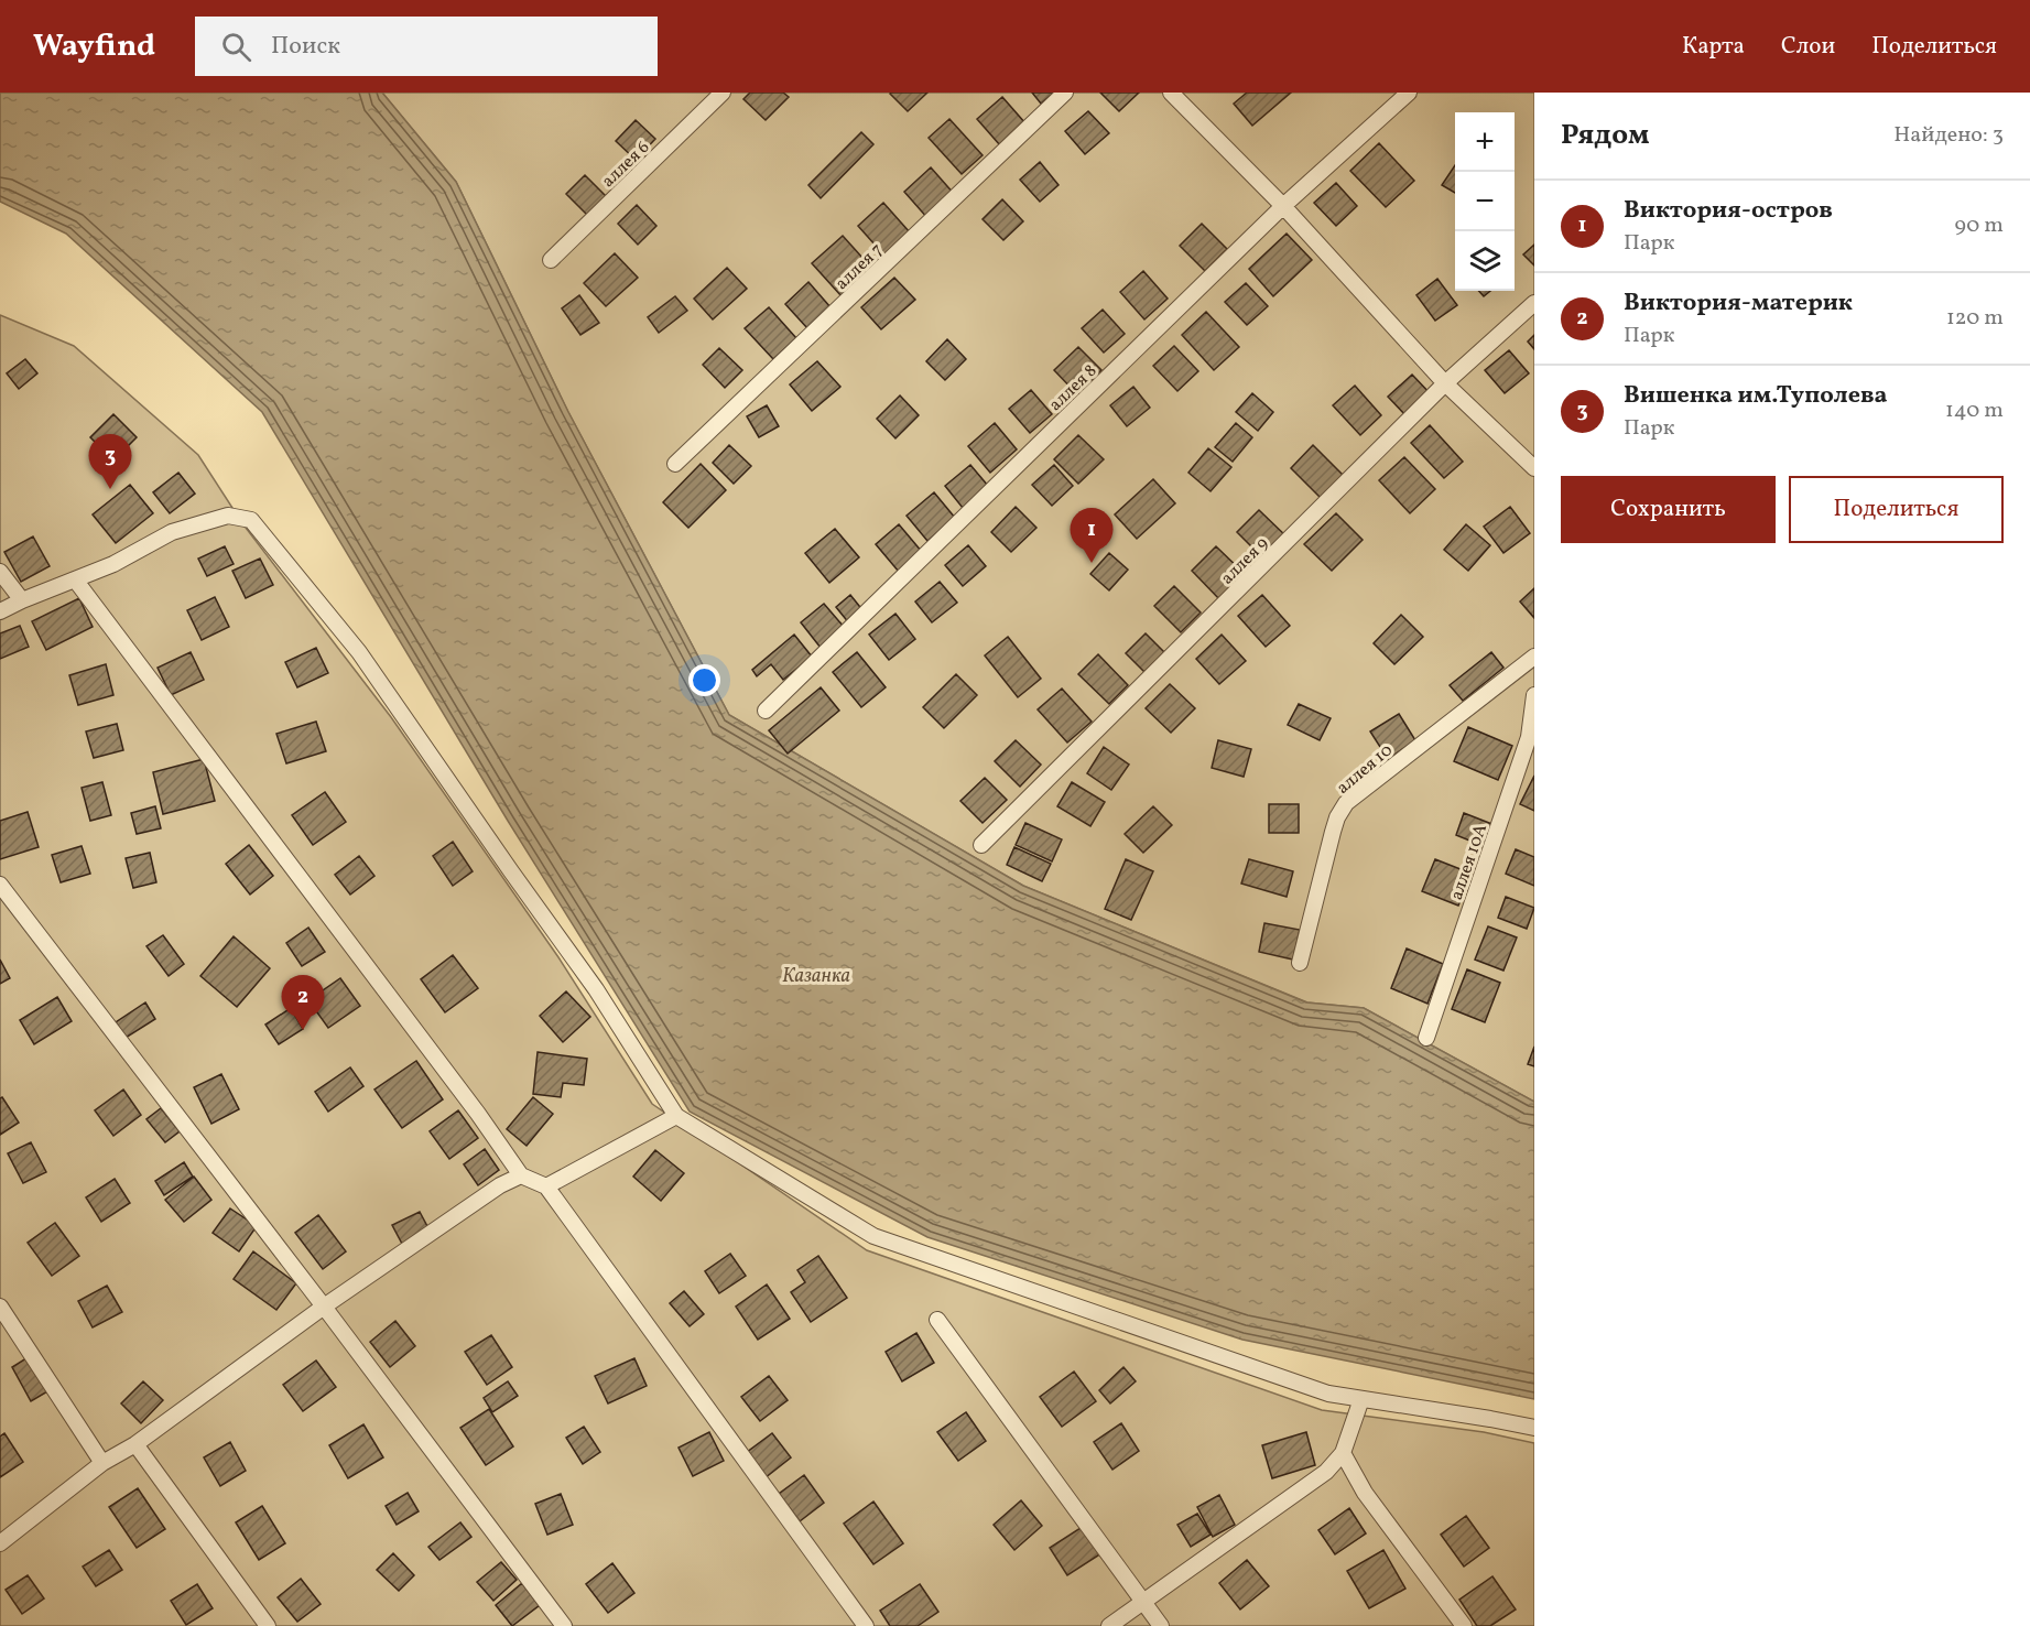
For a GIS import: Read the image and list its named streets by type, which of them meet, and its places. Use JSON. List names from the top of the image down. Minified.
{"streets":{"lane":["аллея 6","аллея 7","аллея 8","аллея 9","аллея 10","аллея 10А"]},"water":["Казанка"],"page":{"header":"Wayfind","search":"Поиск","nav":["Карта","Слои","Поделиться"],"heading":["Рядом","Найдено: 3"],"map_buttons":["+","−"],"list":[{"mark":"1","name":"Виктория-остров","note":"Парк","value":"90 m"},{"mark":"2","name":"Виктория-материк","note":"Парк","value":"120 m"},{"mark":"3","name":"Вишенка им.Туполева","note":"Парк","value":"140 m"}],"pins":["3","1","2"],"buttons":["Сохранить","Поделиться"]}}
